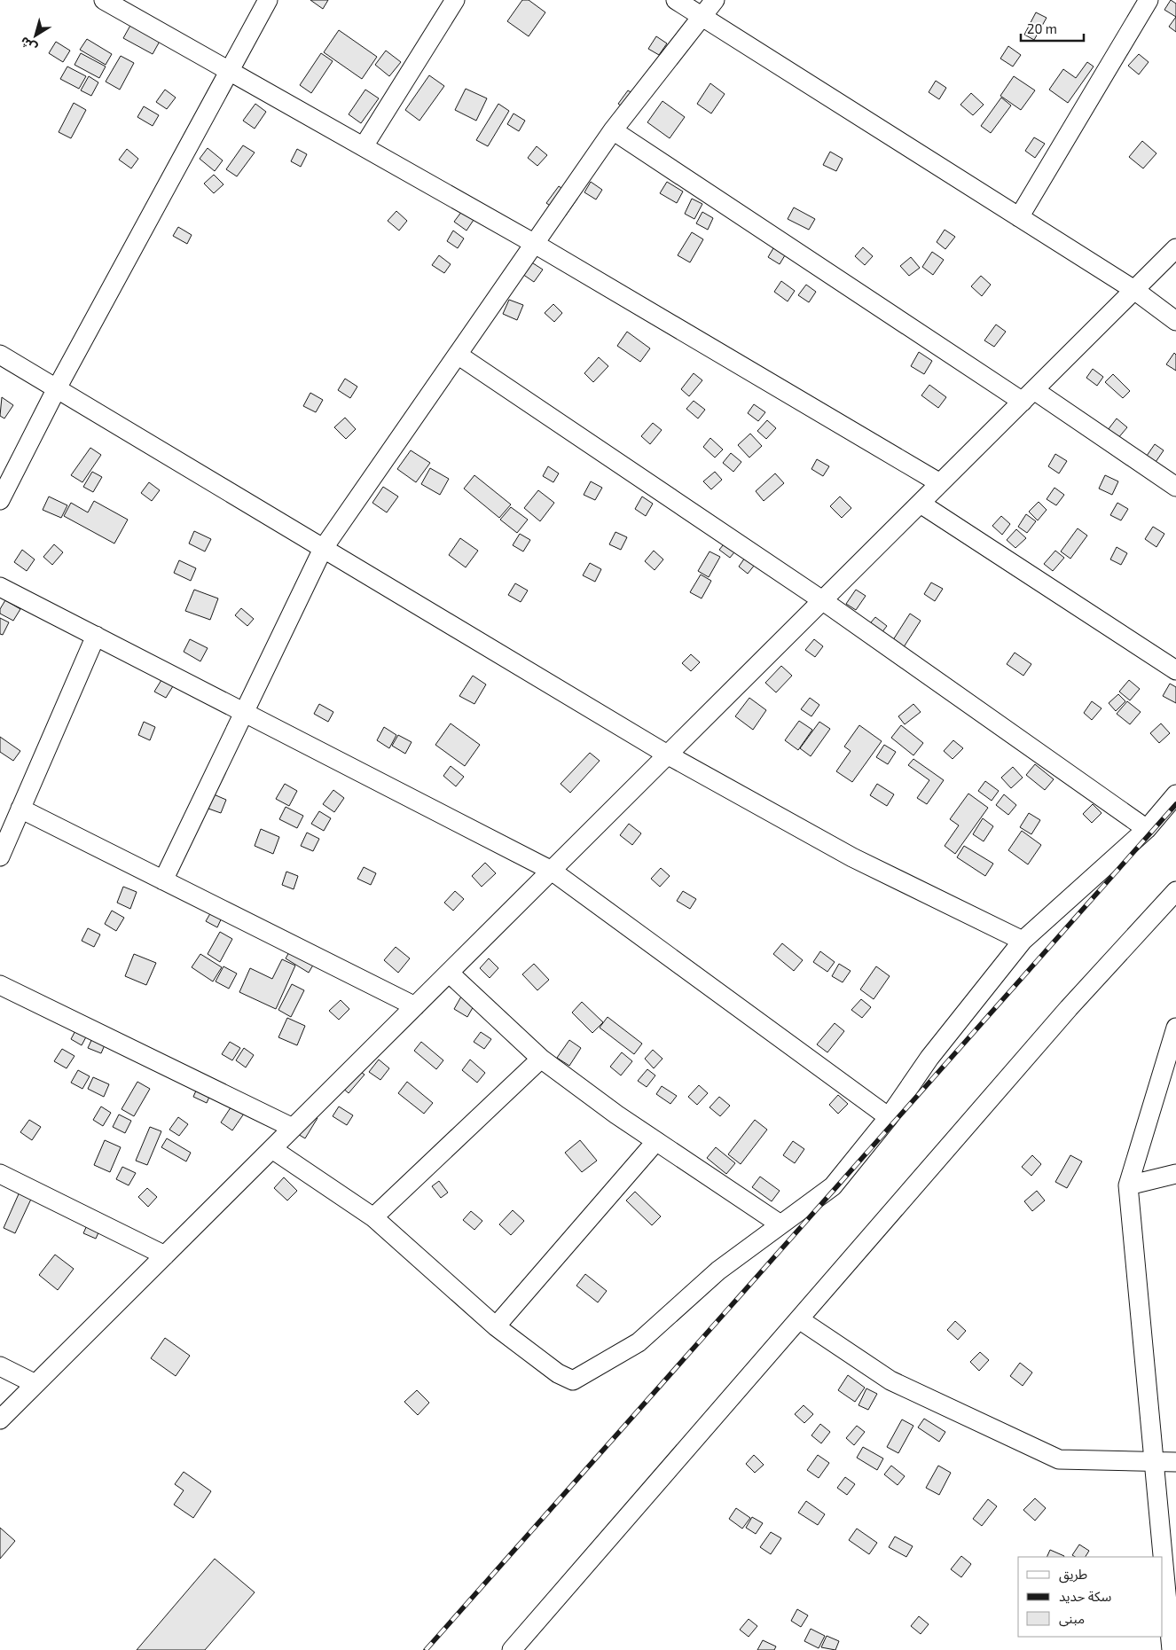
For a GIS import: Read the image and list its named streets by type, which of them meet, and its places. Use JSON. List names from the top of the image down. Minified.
{"legend":["طريق","سكة حديد","مبنى"],"scale_bar":"20 m","north":"bottom left"}
